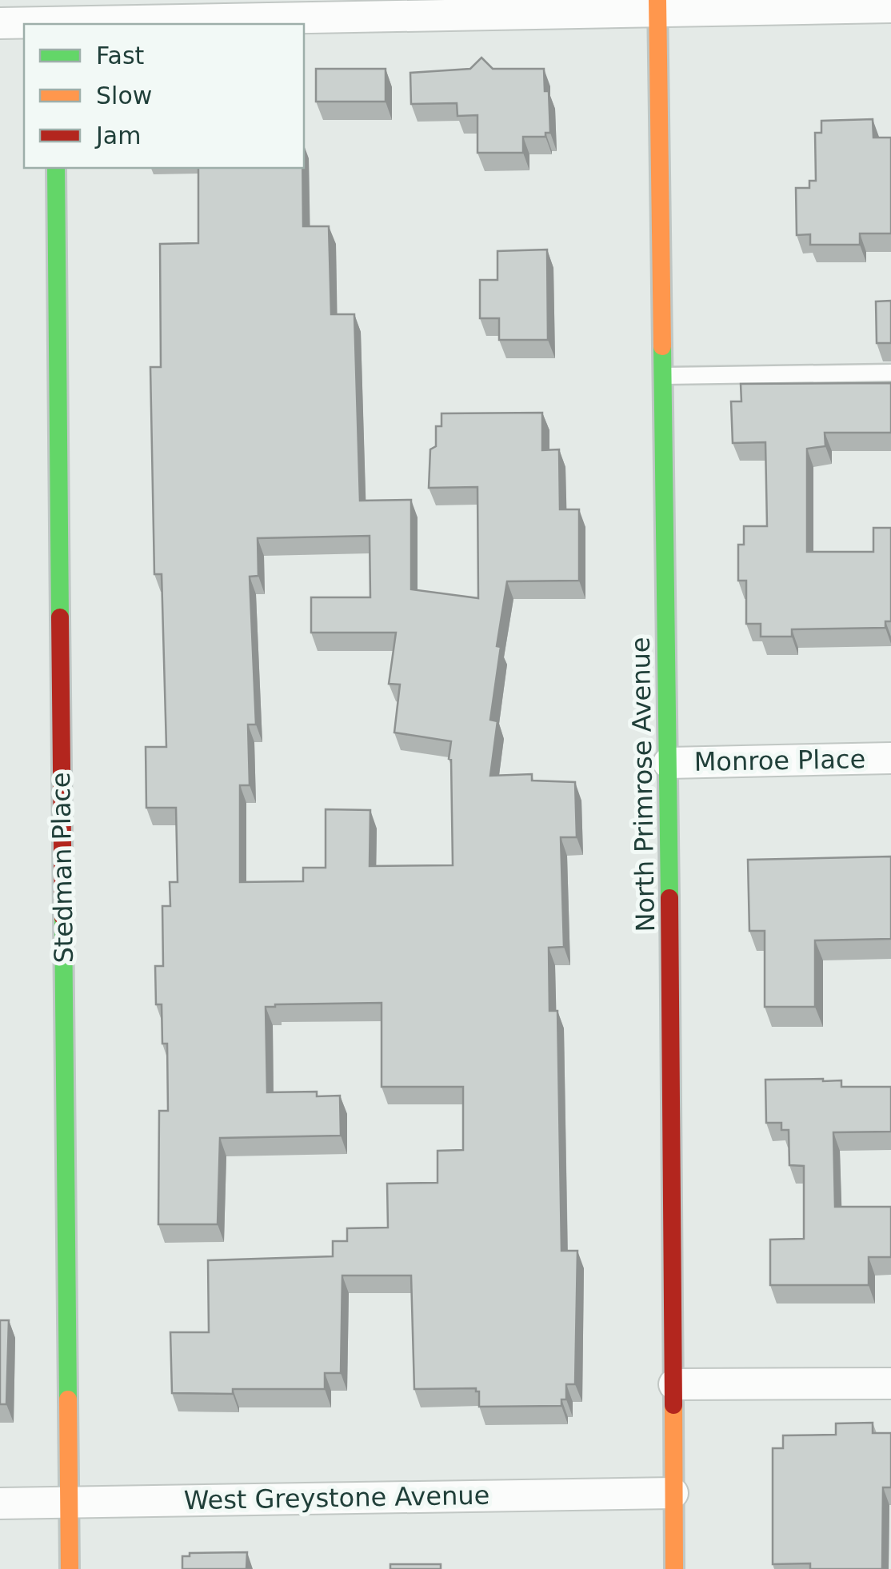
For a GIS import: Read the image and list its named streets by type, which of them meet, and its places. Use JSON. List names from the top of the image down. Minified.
{"streets":{"street":["Monroe Place","North Primrose Avenue","Stedman Place","West Greystone Avenue"]},"crossings":[["Monroe Place","North Primrose Avenue"],["North Primrose Avenue","West Greystone Avenue"],["Stedman Place","West Greystone Avenue"]],"legend":["Fast","Slow","Jam"]}
